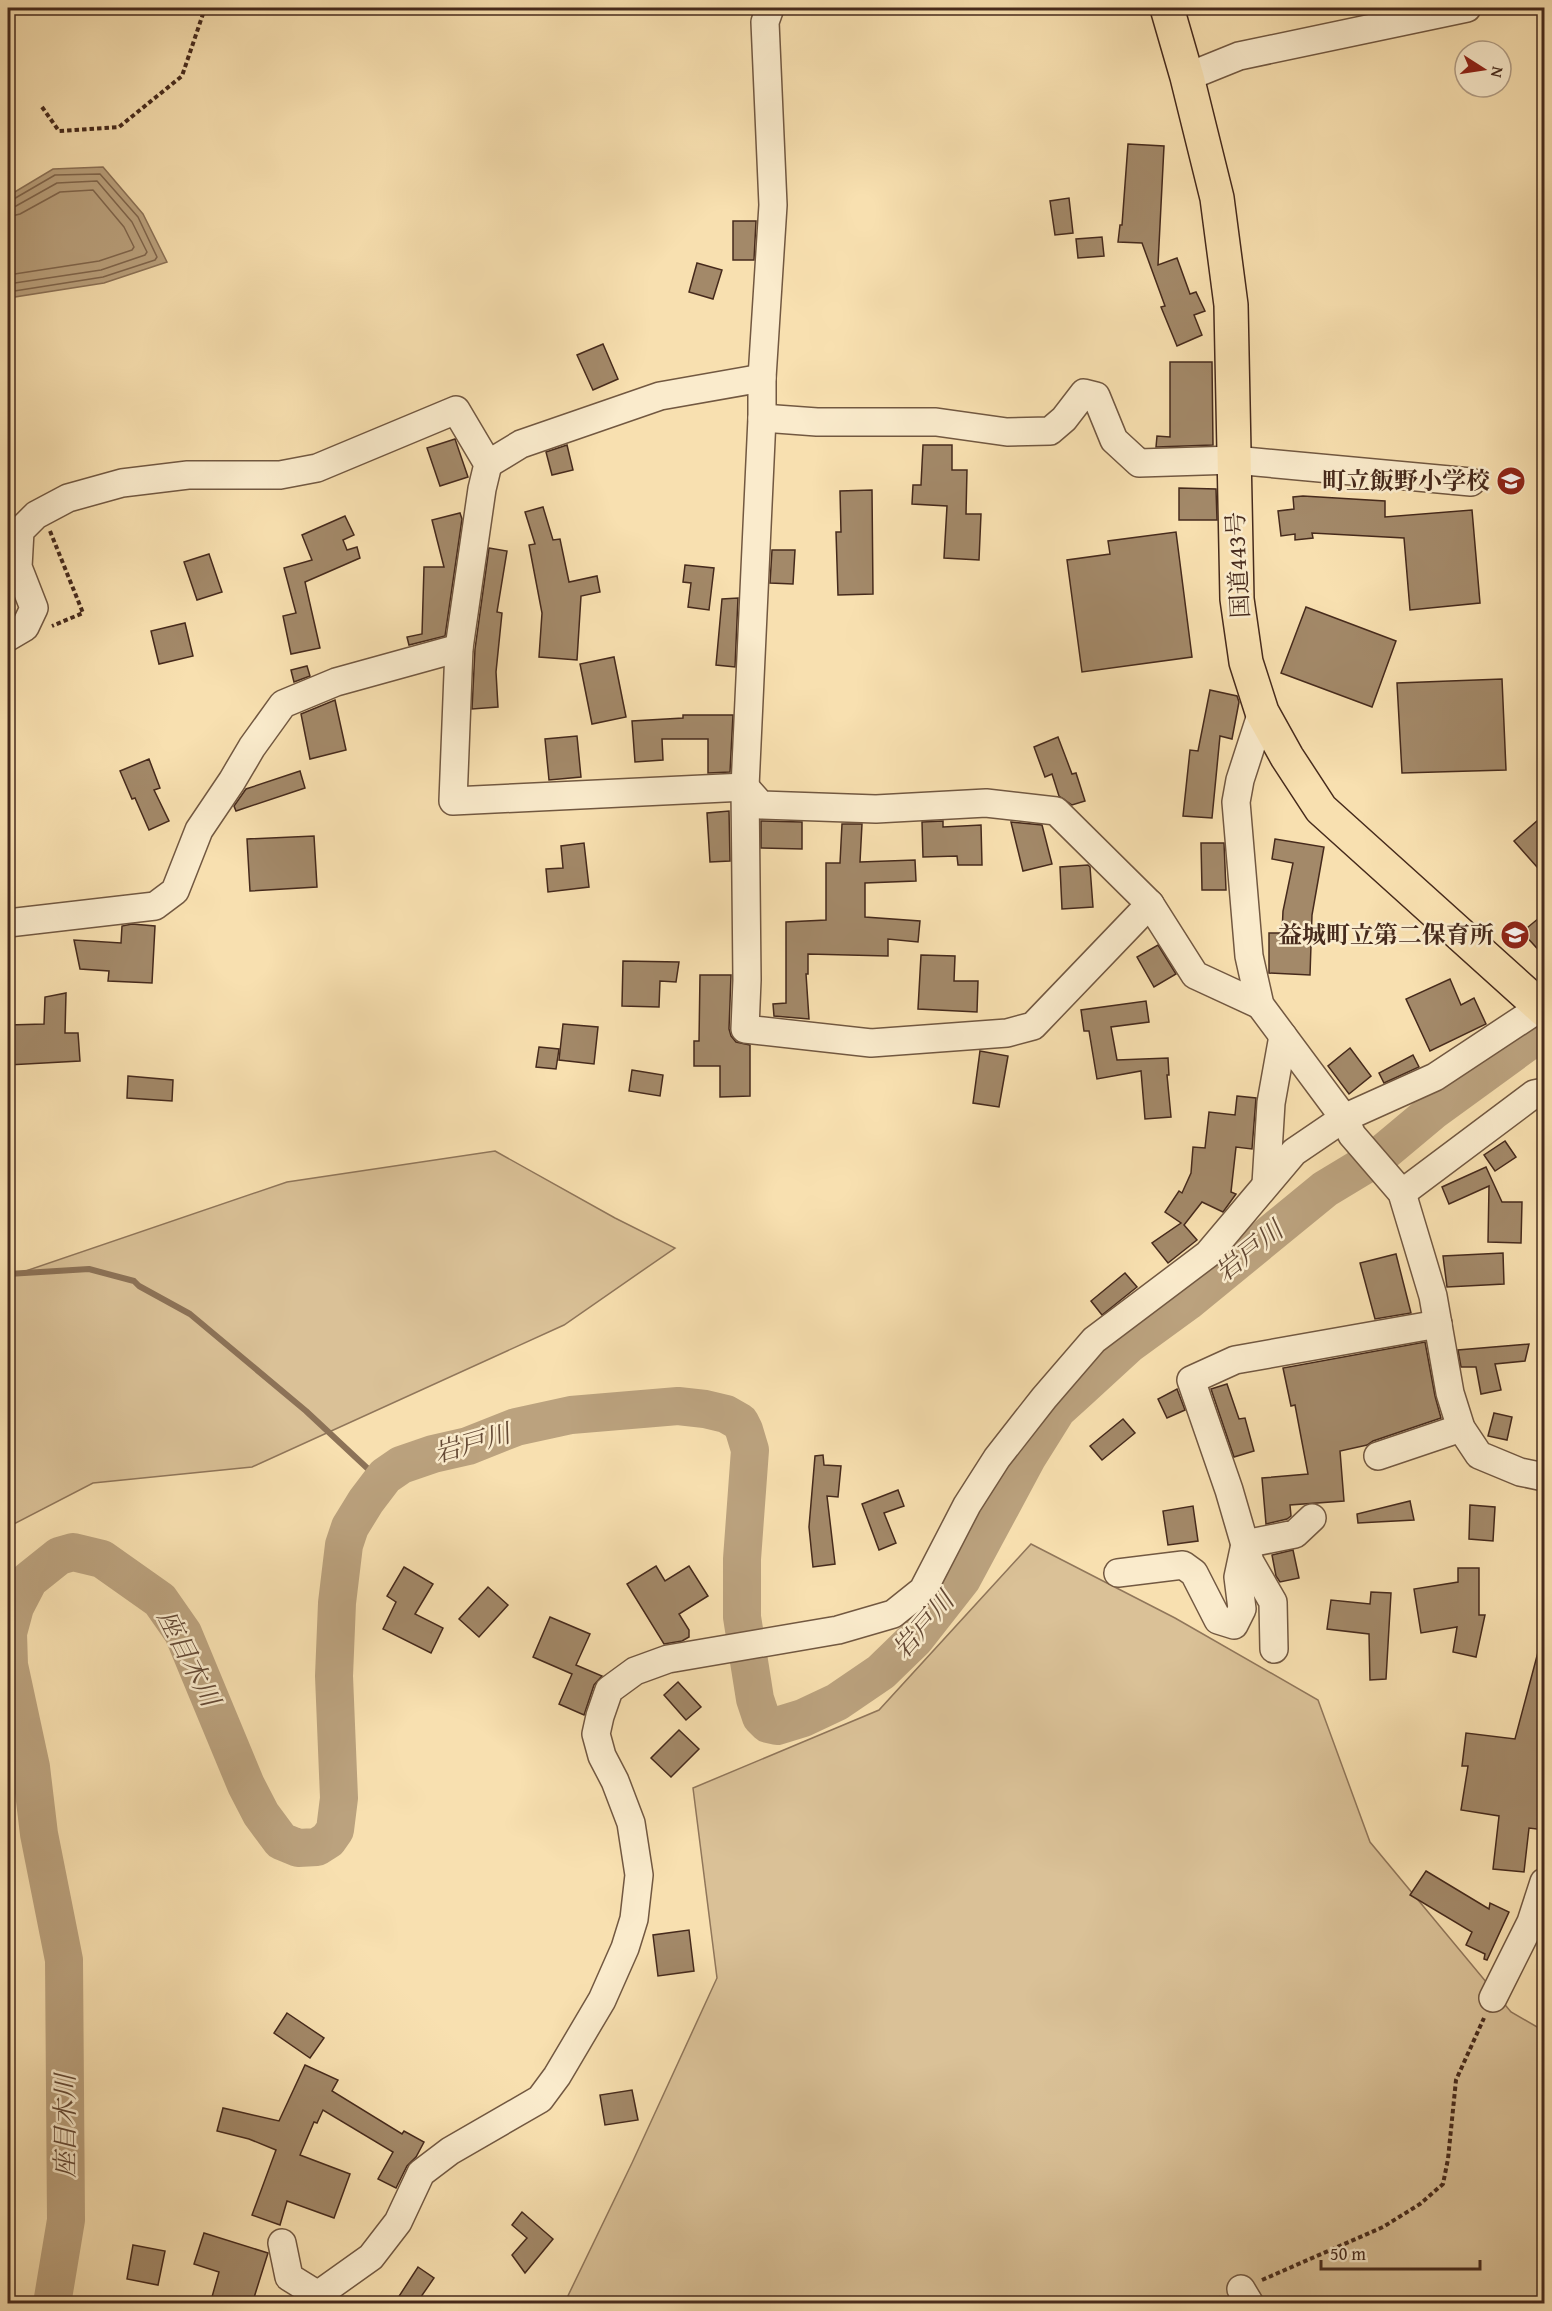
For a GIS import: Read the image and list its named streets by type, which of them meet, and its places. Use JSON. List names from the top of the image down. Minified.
{"streets":{"highway":["国道443号"]},"water":["岩戸川","座目木川"],"places":{"school or university":["町立飯野小学校","益城町立第二保育所"]},"scale_bar":"50 m","north":"right"}
